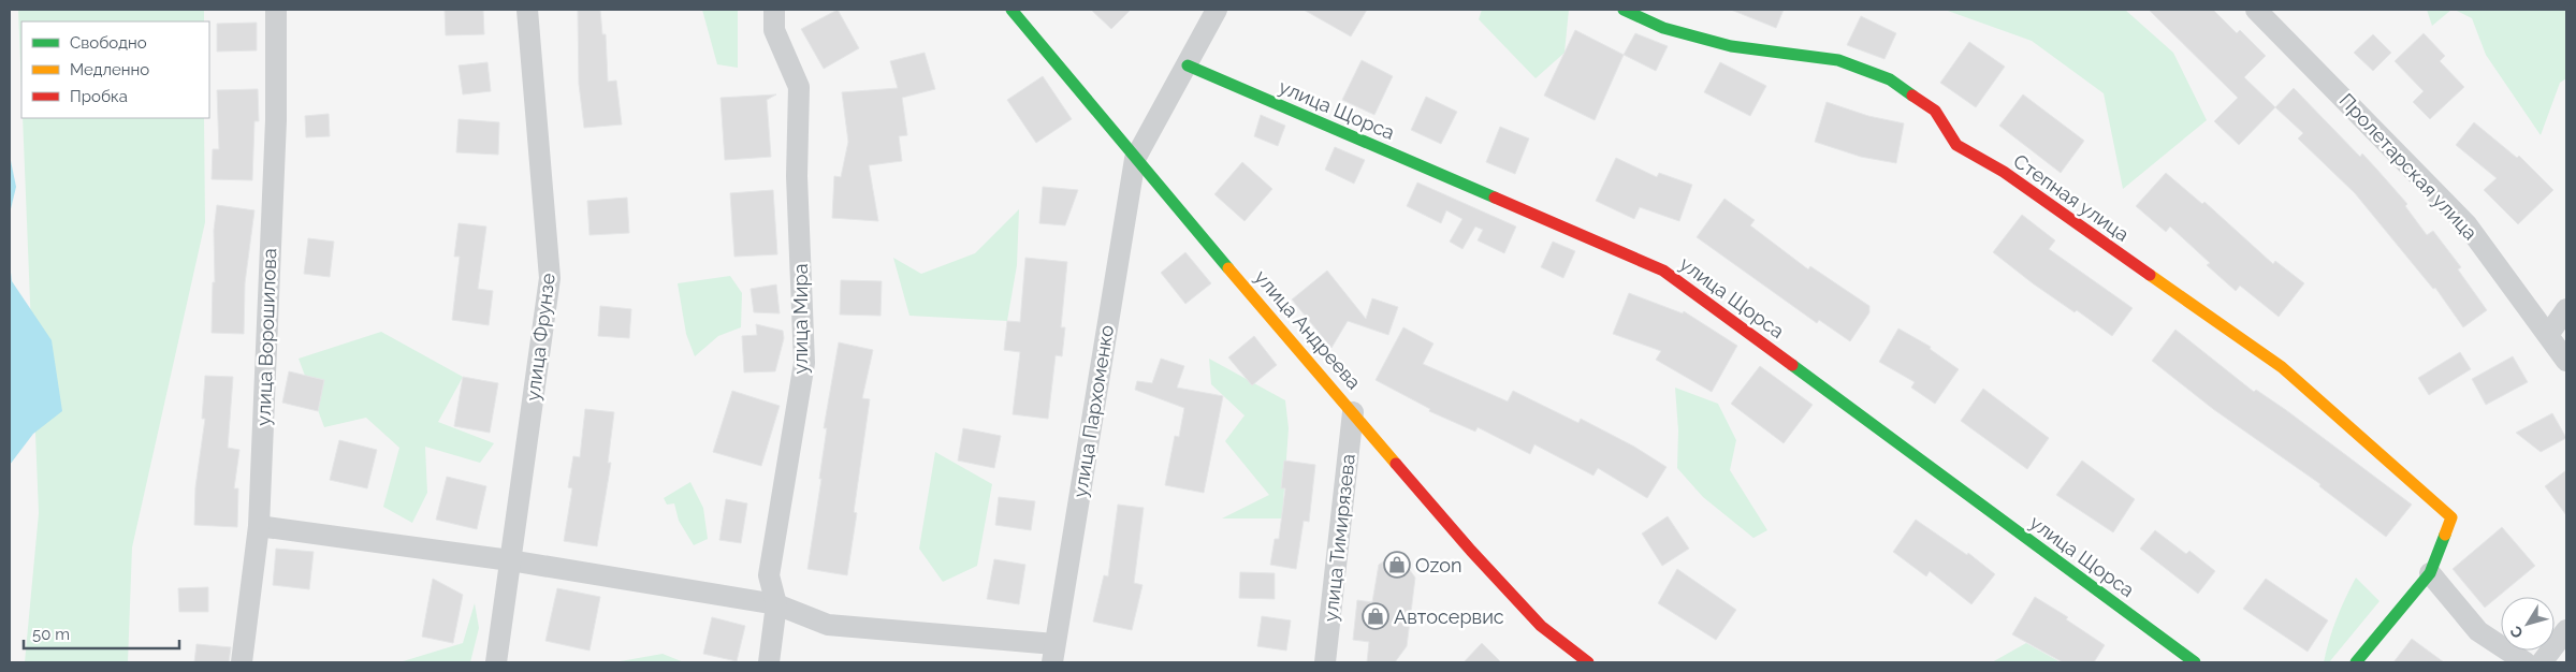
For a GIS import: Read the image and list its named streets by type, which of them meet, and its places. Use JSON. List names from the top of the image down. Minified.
{"streets":{"street":["улица Щорса","Пролетарская улица","Степная улица","улица Мира","улица Андреева","улица Ворошилова","улица Фрунзе","улица Пархоменко","улица Тимирязева"]},"crossings":[["улица Щорса","улица Пархоменко"],["улица Андреева","улица Пархоменко"],["улица Андреева","улица Тимирязева"]],"places":{"shop":["Ozon","Автосервис"]},"legend":["Свободно","Медленно","Пробка"],"scale_bar":"50 m","north":"bottom left"}
